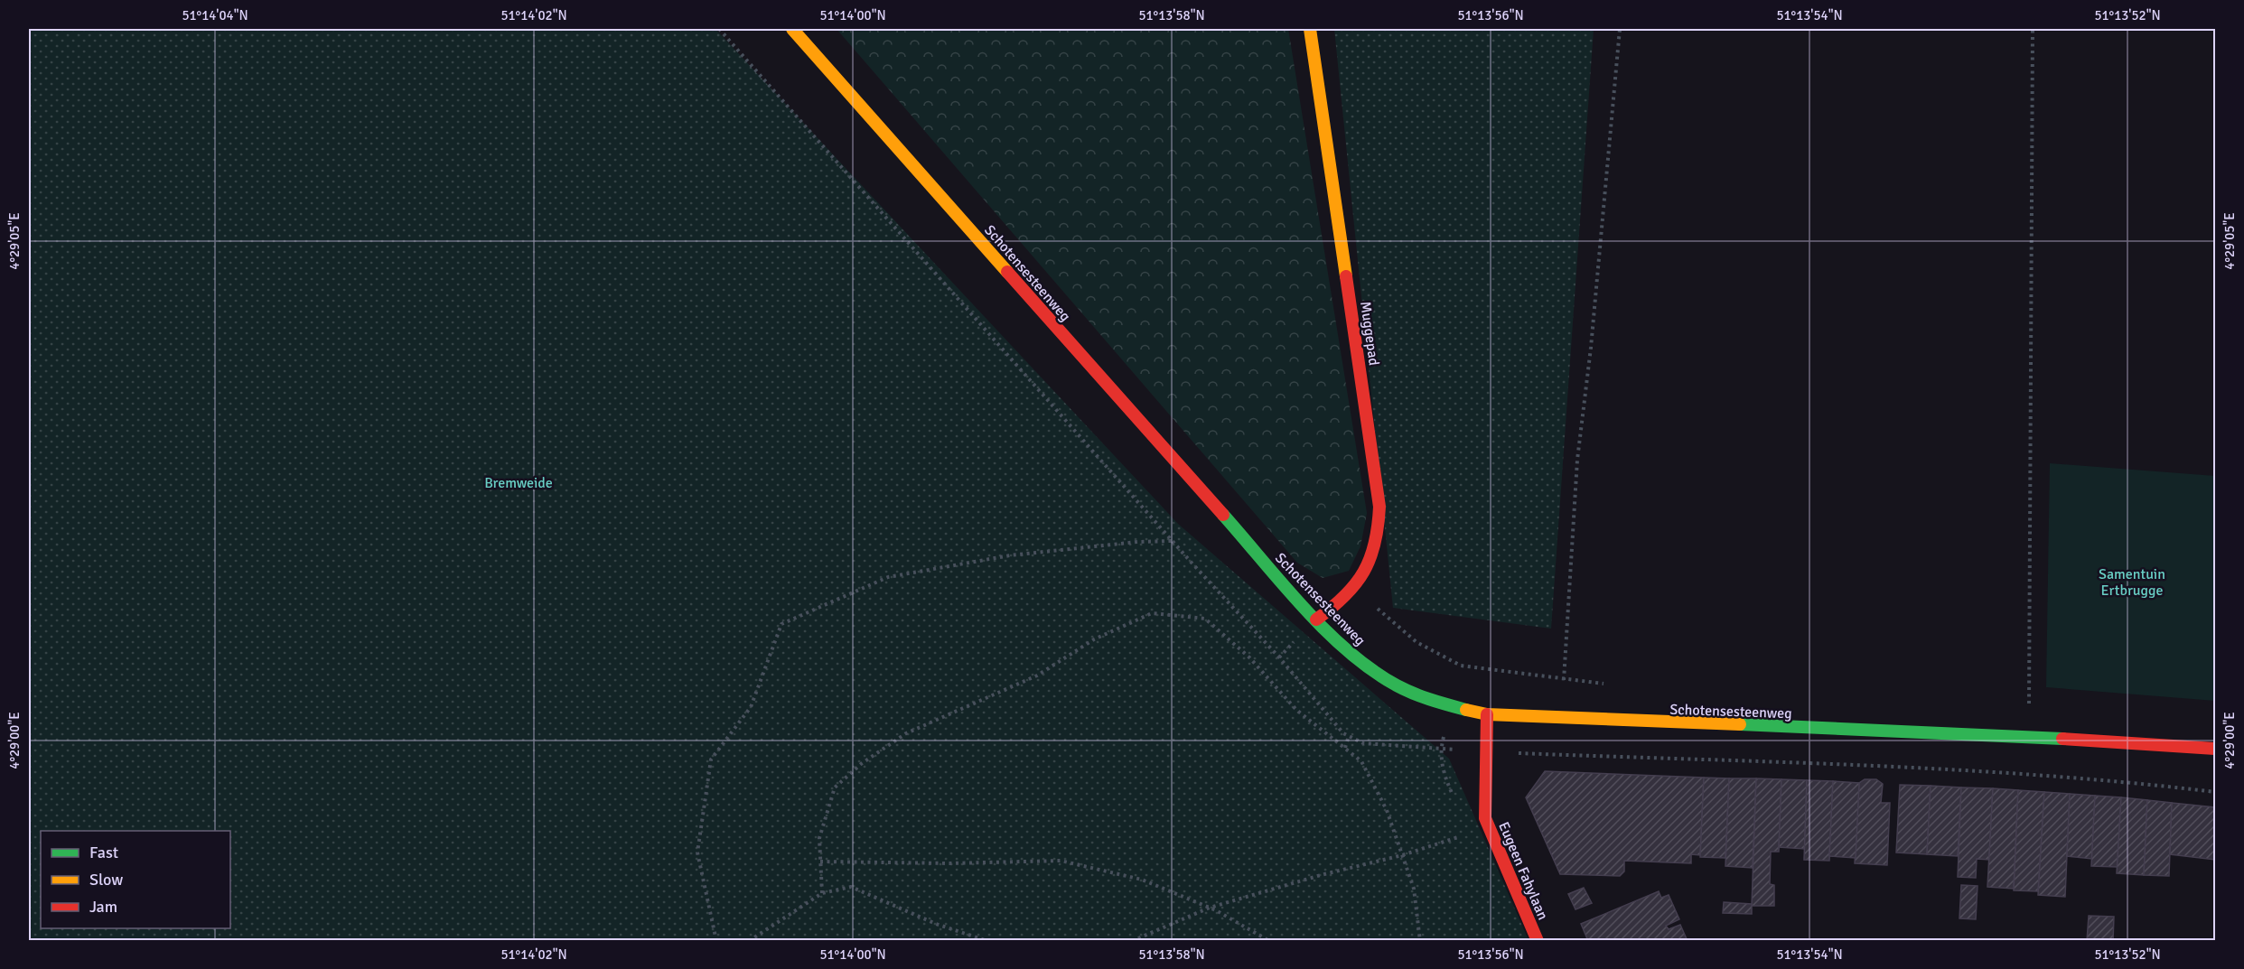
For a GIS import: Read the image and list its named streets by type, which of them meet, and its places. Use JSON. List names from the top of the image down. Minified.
{"streets":{"street":["Schotensesteenweg","Muggepad","Eugeen Fahylaan"]},"crossings":[["Schotensesteenweg","Muggepad"],["Schotensesteenweg","Eugeen Fahylaan"]],"parks":["Bremweide","Samentuin Ertbrugge"],"legend":["Fast","Slow","Jam"],"coordinates":["51°14'04\"N","51°14'02\"N","51°14'00\"N","51°13'58\"N","51°13'56\"N","51°13'54\"N","51°13'52\"N","4°29'05\"E","4°29'00\"E"]}
